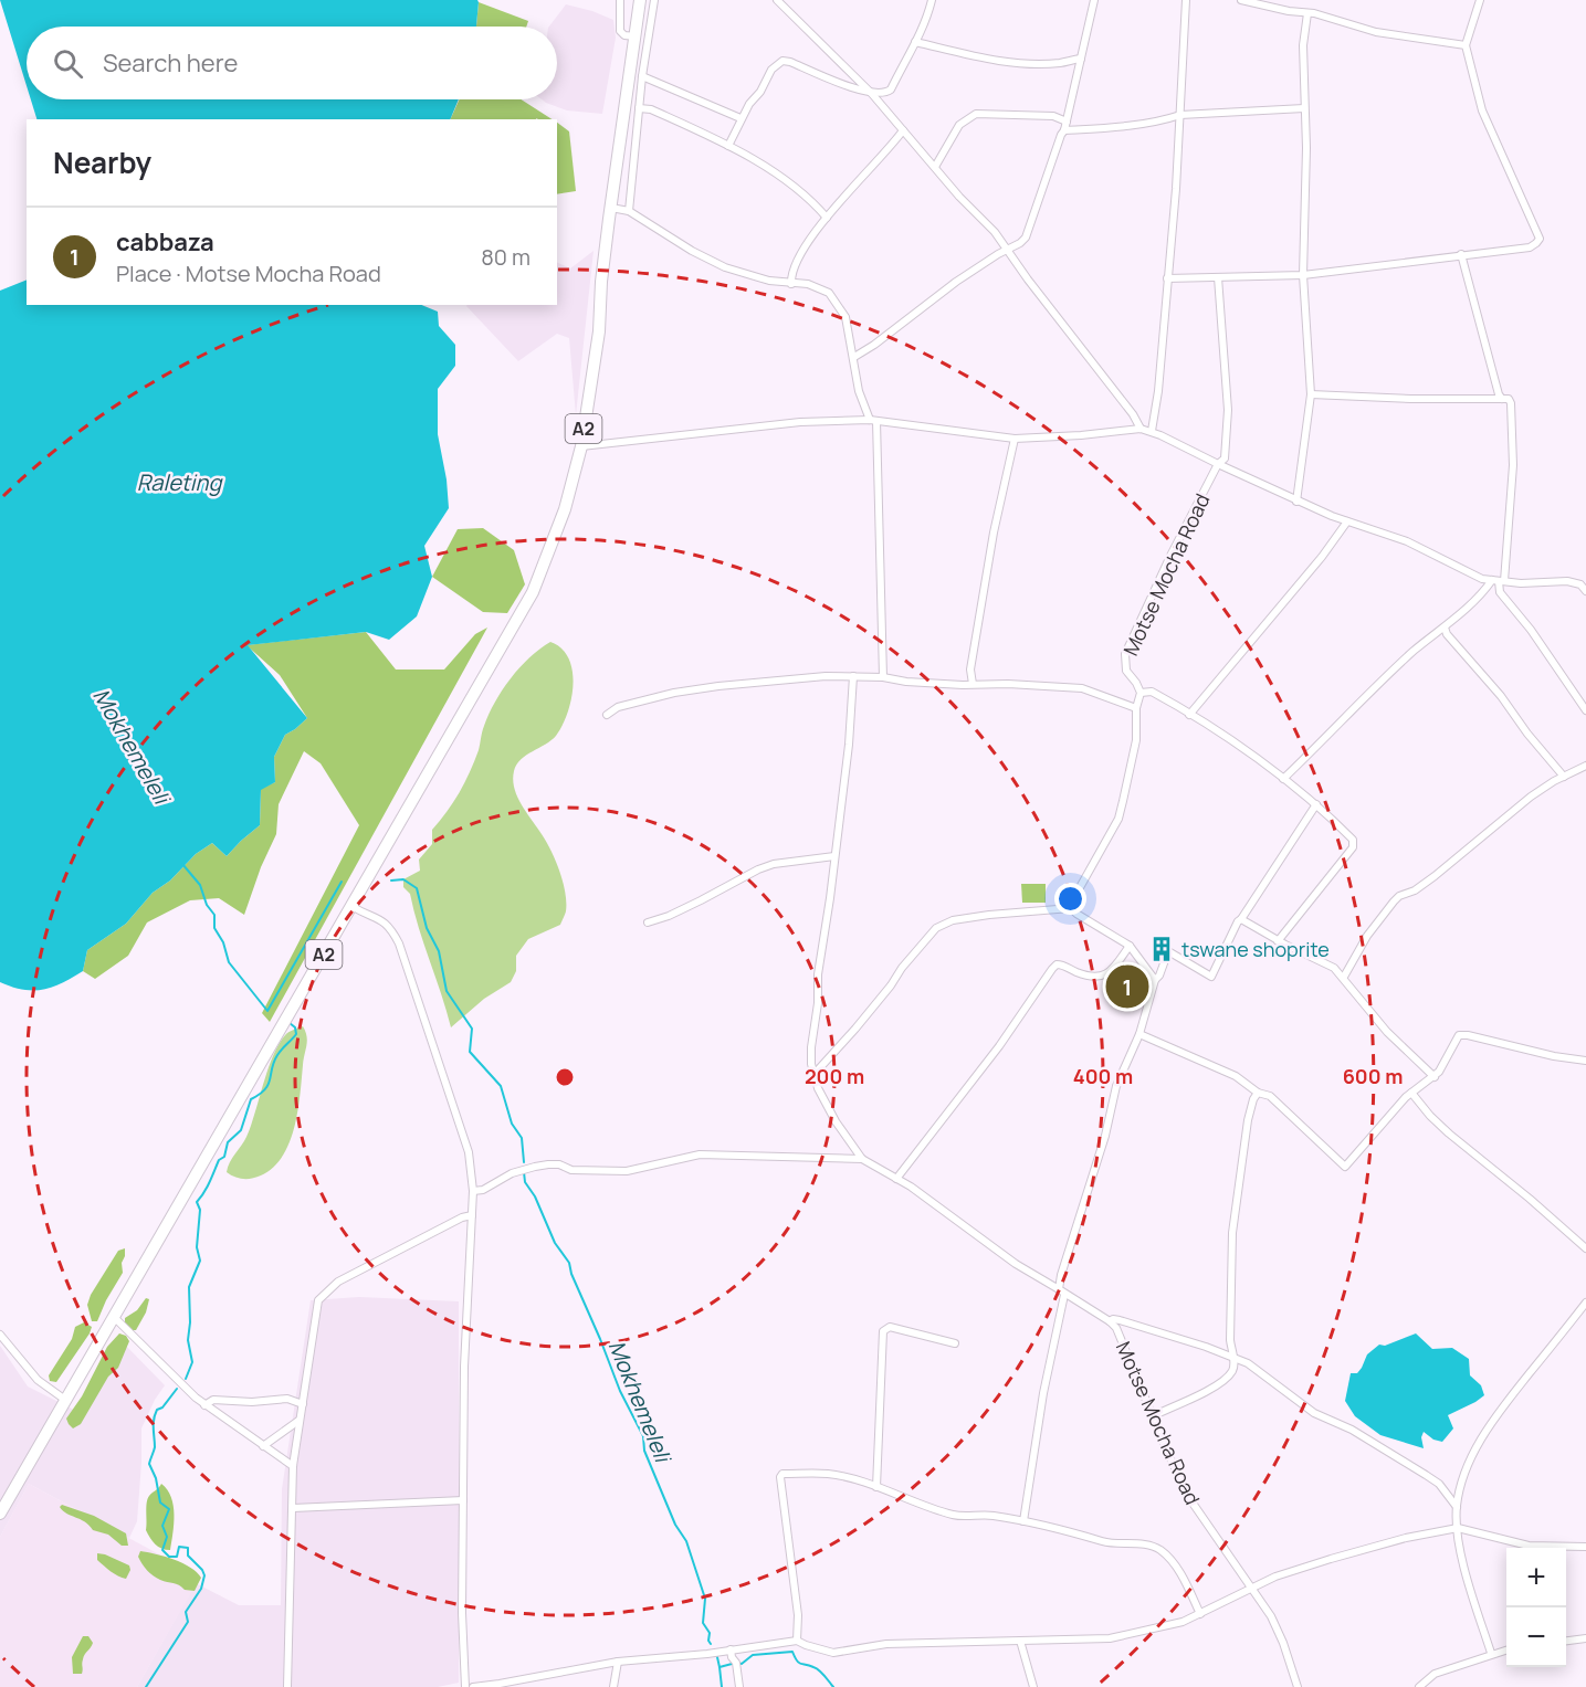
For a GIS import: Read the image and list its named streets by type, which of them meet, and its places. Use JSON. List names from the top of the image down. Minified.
{"streets":{"main road":["A2"],"street":["Motse Mocha Road"]},"water":["Raleting","Mokhemeleli"],"places":{"building":["tswane shoprite"]},"page":{"search":"Search here","heading":"Nearby","list":[{"mark":"1","name":"cabbaza","note":"Place · Motse Mocha Road","value":"80 m"}],"pins":"1","map_buttons":["+","−"]},"rings":["200 m","400 m","600 m"]}
